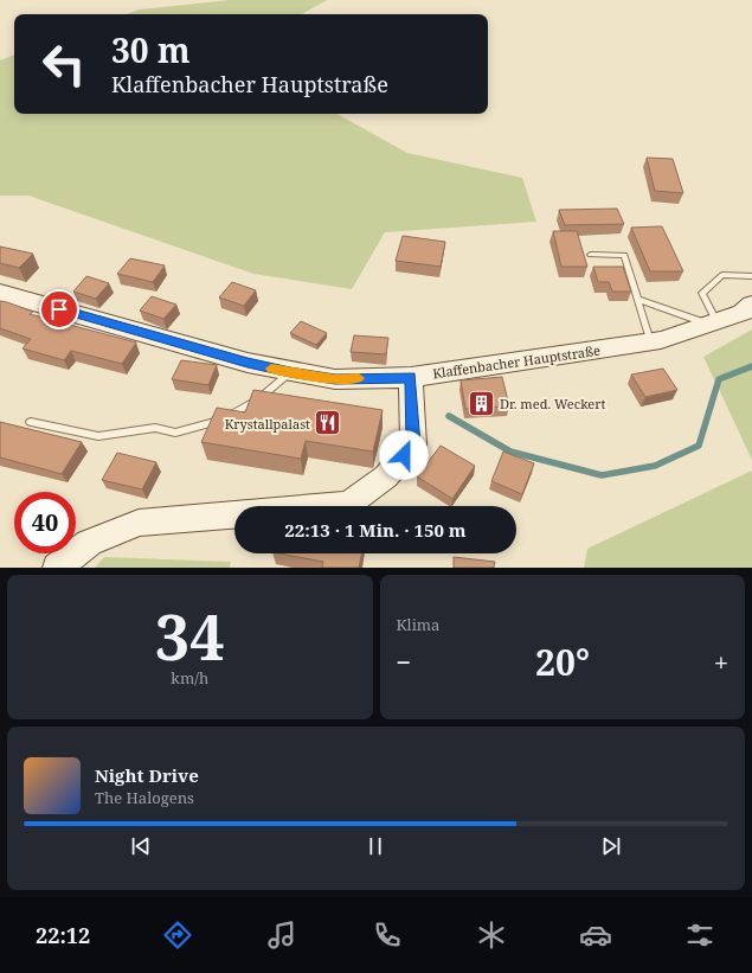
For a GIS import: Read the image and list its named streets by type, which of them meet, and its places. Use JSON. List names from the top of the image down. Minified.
{"streets":{"street":["Klaffenbacher Hauptstraße"]},"places":{"building":["Dr. med. Weckert"],"restaurant":["Krystallpalast"]},"page":{"turn":["30 m","Klaffenbacher Hauptstraße"],"limit":"40","trip":"22:13 · 1 Min. · 150 m","tile":[["34","km/h"],"Klima"],"heat":["−","20°","+"],"song":["Night Drive","The Halogens"],"tabs":"22:12"}}
